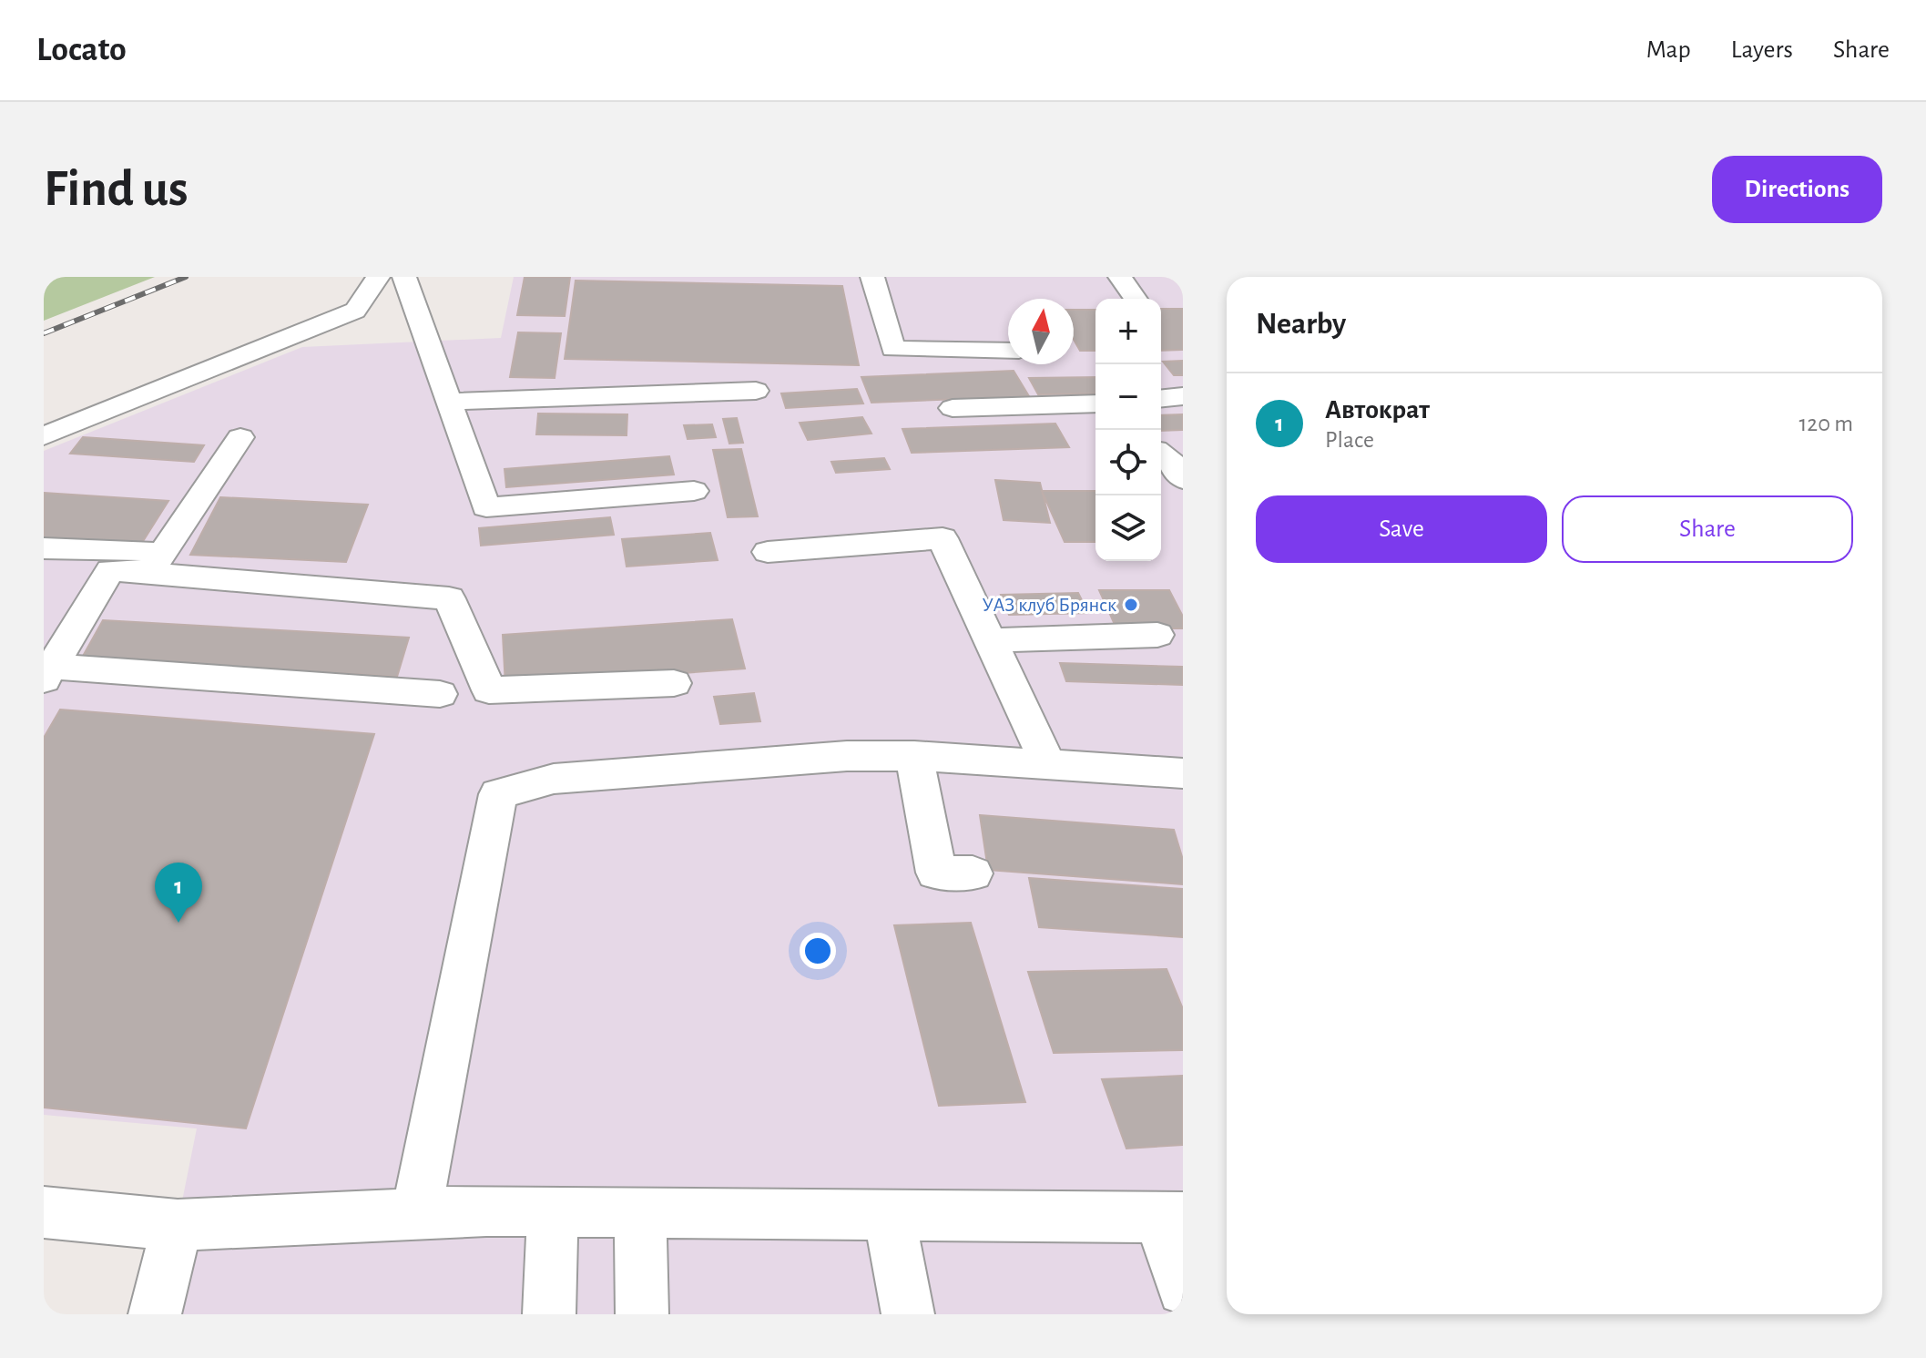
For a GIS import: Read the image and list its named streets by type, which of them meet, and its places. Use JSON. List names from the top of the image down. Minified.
{"places":["УАЗ клуб Брянск"],"north":"top","page":{"header":"Locato","nav":["Map","Layers","Share"],"buttons":["Directions",["Save","Share"]],"title":"Find us","heading":"Nearby","map_buttons":["+","−"],"list":[{"mark":"1","name":"Автократ","note":"Place","value":"120 m"}],"pins":"1"}}
